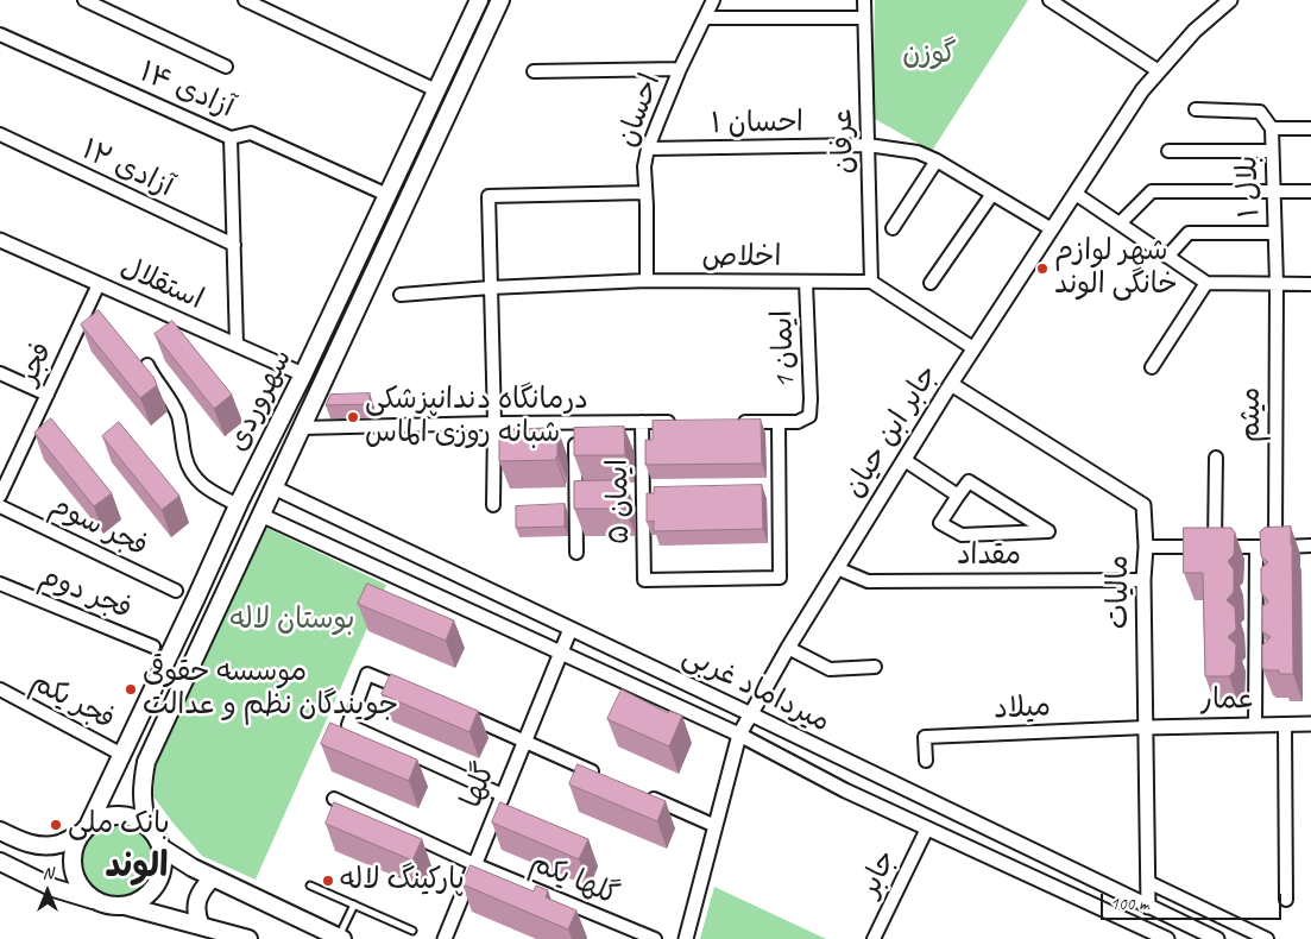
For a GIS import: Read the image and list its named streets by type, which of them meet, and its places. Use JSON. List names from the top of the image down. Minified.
{"streets":{"main road":["سهروردی"],"street":["آزادی ۱۴","احسان","احسان ۱","عرفان","آزادی ۱۲","بلال ۱","اخلاص","استقلال","ایمان 1","فجر","میثم","جابر ابن حیان","ایمان ۵","فجر سوم","مقداد","مالیات","فجر دوم","میرداماد غربی","عمار","فجر یکم","میلاد","گلها","جابر","گلها یکم"]},"crossings":[["آزادی ۱۴","سهروردی"],["احسان","احسان ۱"],["احسان","اخلاص"],["احسان ۱","عرفان"],["احسان ۱","جابر ابن حیان"],["عرفان","اخلاص"],["بلال ۱","میثم"],["اخلاص","ایمان 1"],["استقلال","فجر"],["استقلال","سهروردی"],["ایمان 1","ایمان ۵"],["سهروردی","میرداماد غربی"],["سهروردی","فجر یکم"],["جابر ابن حیان","مقداد"],["جابر ابن حیان","مالیات"],["جابر ابن حیان","میرداماد غربی"],["مقداد","مالیات"],["مالیات","میرداماد غربی"],["مالیات","عمار"],["مالیات","میلاد"],["میرداماد غربی","گلها"],["میرداماد غربی","جابر"],["عمار","میلاد"],["گلها","گلها یکم"]],"districts":["الوند"],"parks":["گوزن","بوستان لاله"],"places":["شهر لوازم خانگی الوند","درمانگاه دندان‍‍پزشکی شبانه روزی الماس","موسسه حقوقی جویندگان نظم و عدالت","بانک ملی","پارکینگ لاله"],"scale_bar":"100 m","north":"top"}
